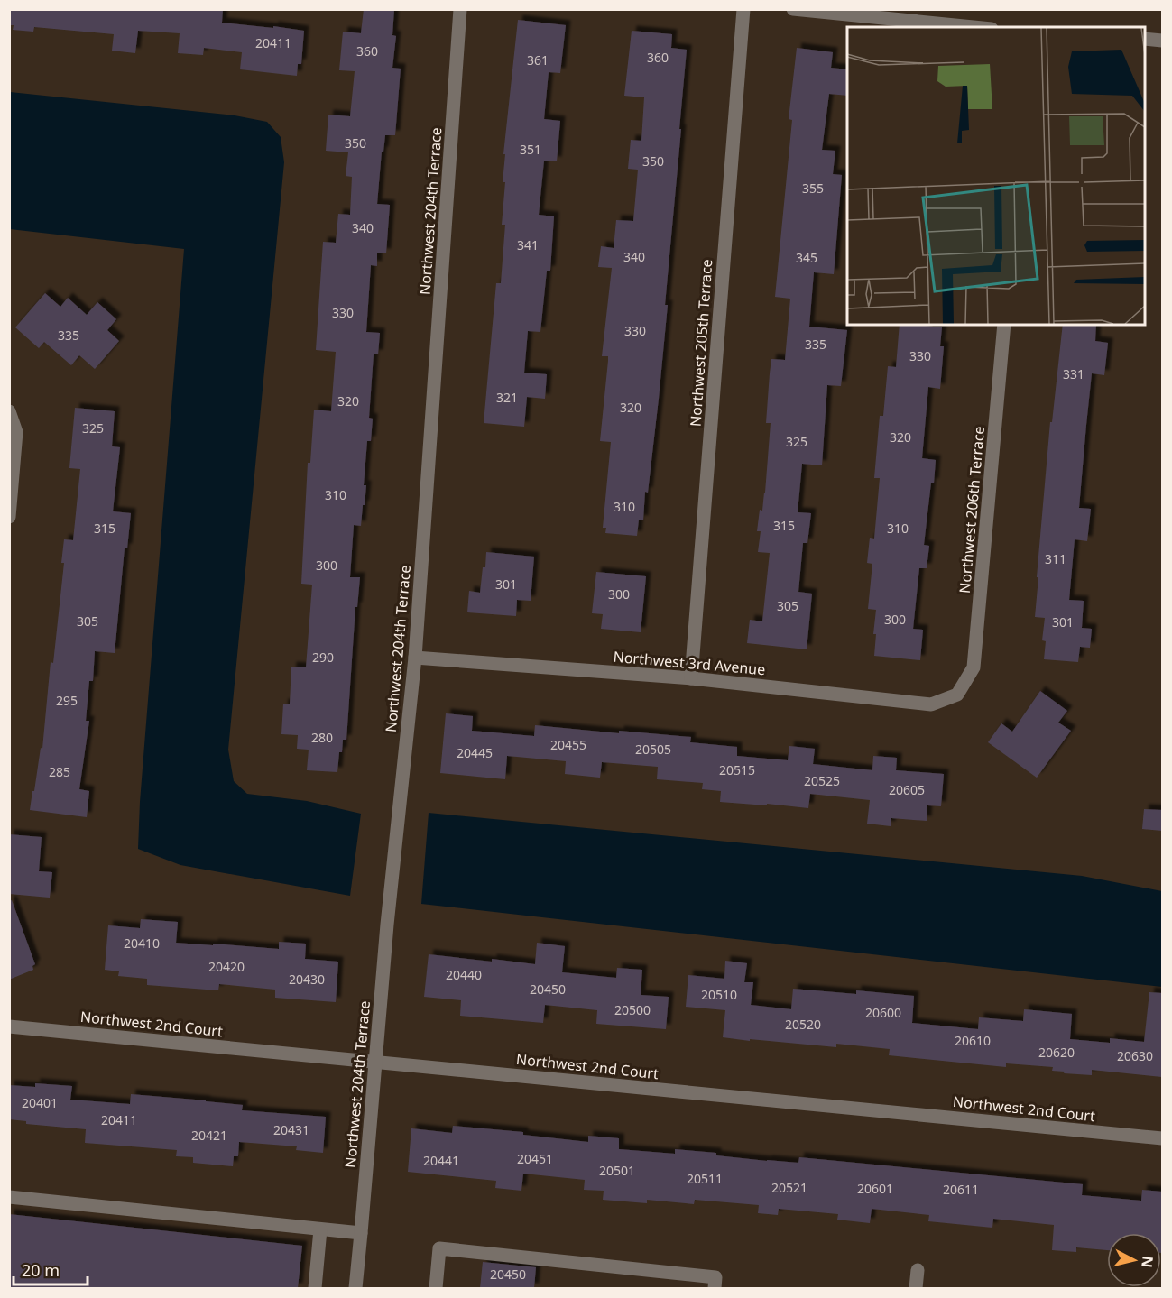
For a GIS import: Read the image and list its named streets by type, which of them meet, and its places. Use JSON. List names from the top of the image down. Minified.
{"streets":{"street":["Northwest 204th Terrace","Northwest 205th Terrace","Northwest 206th Terrace","Northwest 3rd Avenue","Northwest 2nd Court"]},"crossings":[["Northwest 204th Terrace","Northwest 3rd Avenue"],["Northwest 204th Terrace","Northwest 2nd Court"],["Northwest 205th Terrace","Northwest 3rd Avenue"],["Northwest 206th Terrace","Northwest 3rd Avenue"]],"house_numbers":["20411","360","360","361","350","351","350","355","340","341","340","345","330","330","335","335","330","331","321","320","320","325","320","325","310","310","315","315","310","311","300","301","300","305","300","305","301","290","295","280","20455","20505","20445","20515","285","20525","20605","20410","20420","20440","20430","20450","20510","20500","20600","20520","20610","20620","20630","20401","20411","20431","20421","20451","20441","20501","20511","20521","20601","20611","20450"],"scale_bar":"20 m","north":"right"}
